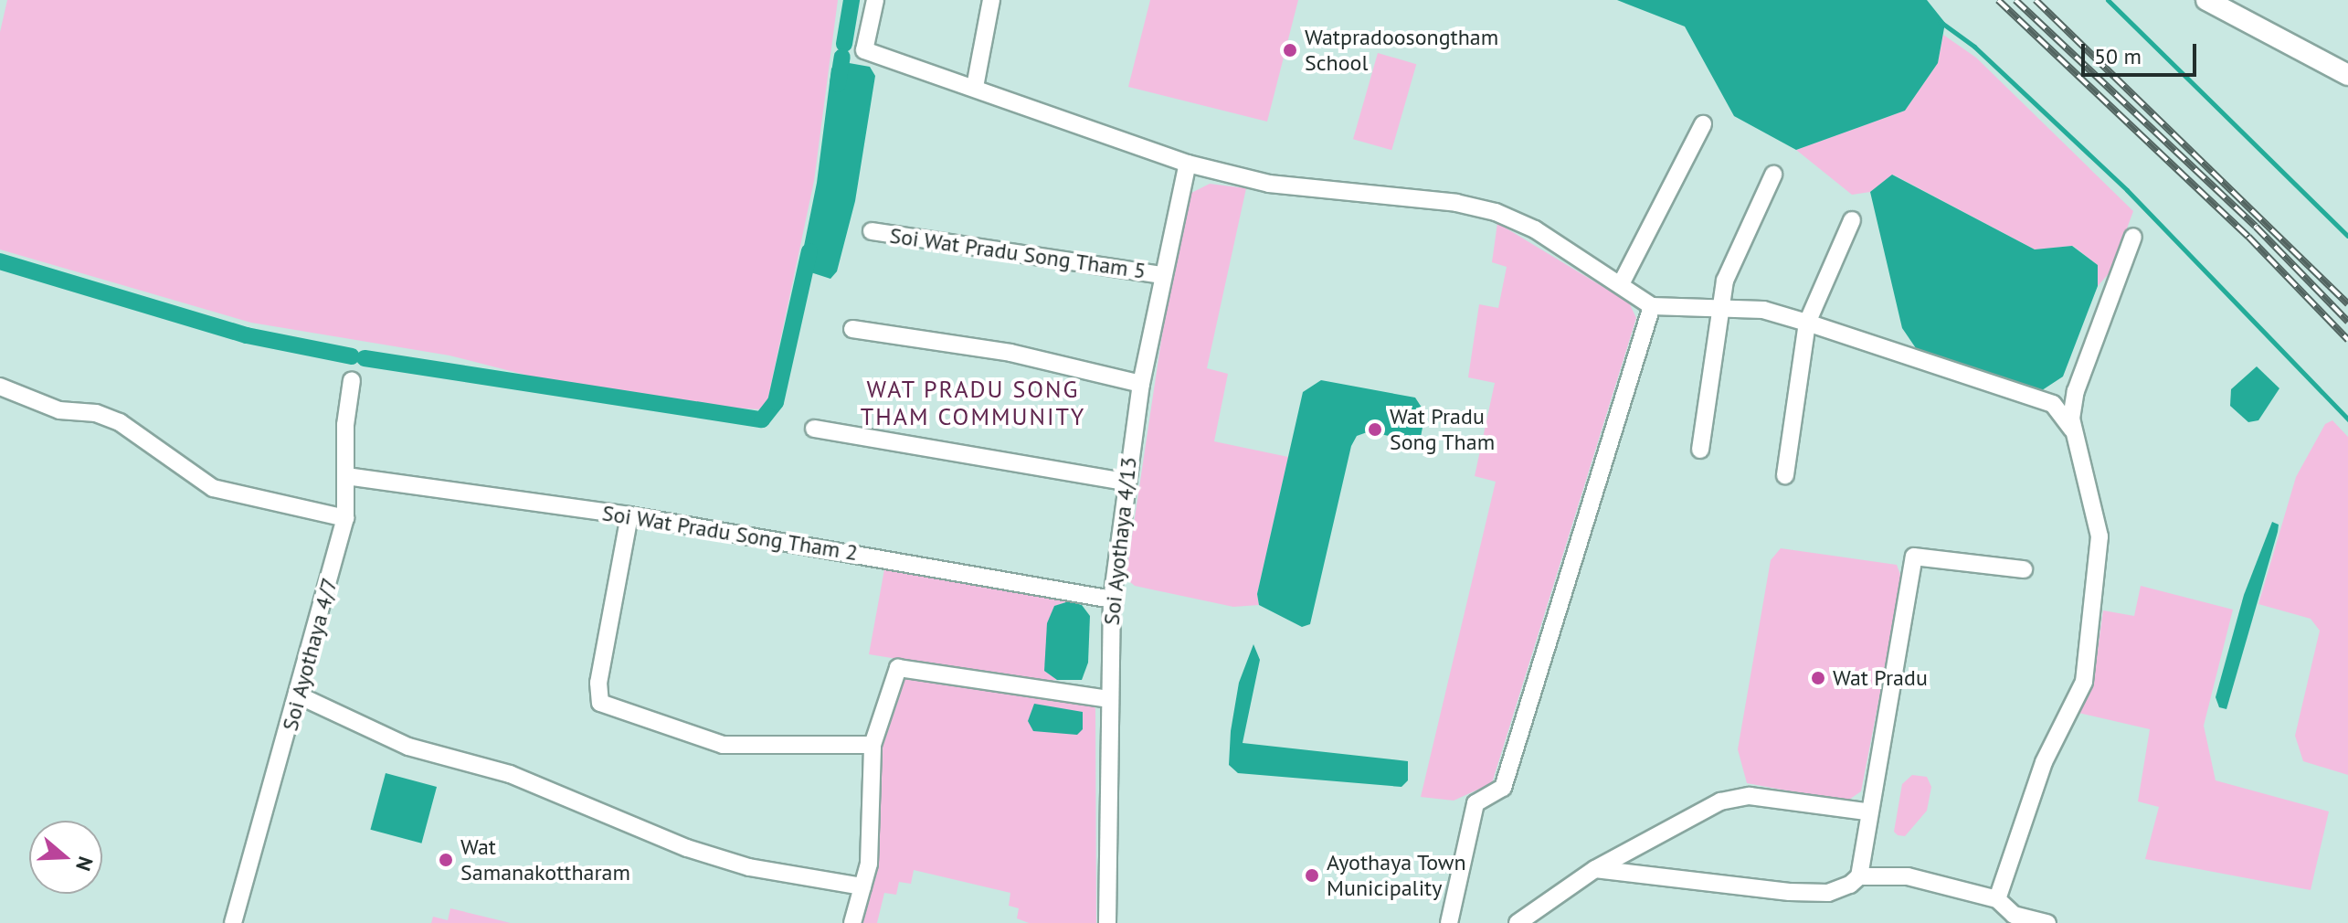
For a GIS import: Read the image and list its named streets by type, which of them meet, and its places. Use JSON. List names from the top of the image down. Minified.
{"streets":{"street":["Soi Wat Pradu Song Tham 5","Soi Wat Pradu Song Tham 2","Soi Ayothaya 4/13","Soi Ayothaya 4/7"]},"crossings":[["Soi Wat Pradu Song Tham 5","Soi Ayothaya 4/13"],["Soi Wat Pradu Song Tham 2","Soi Ayothaya 4/13"],["Soi Wat Pradu Song Tham 2","Soi Ayothaya 4/7"]],"districts":["WAT PRADU SONG THAM COMMUNITY"],"places":["Watpradoosongtham School","Wat Pradu Song Tham","Wat Pradu","Wat Samanakottharam","Ayothaya Town Municipality"],"scale_bar":"50 m","north":"right"}
